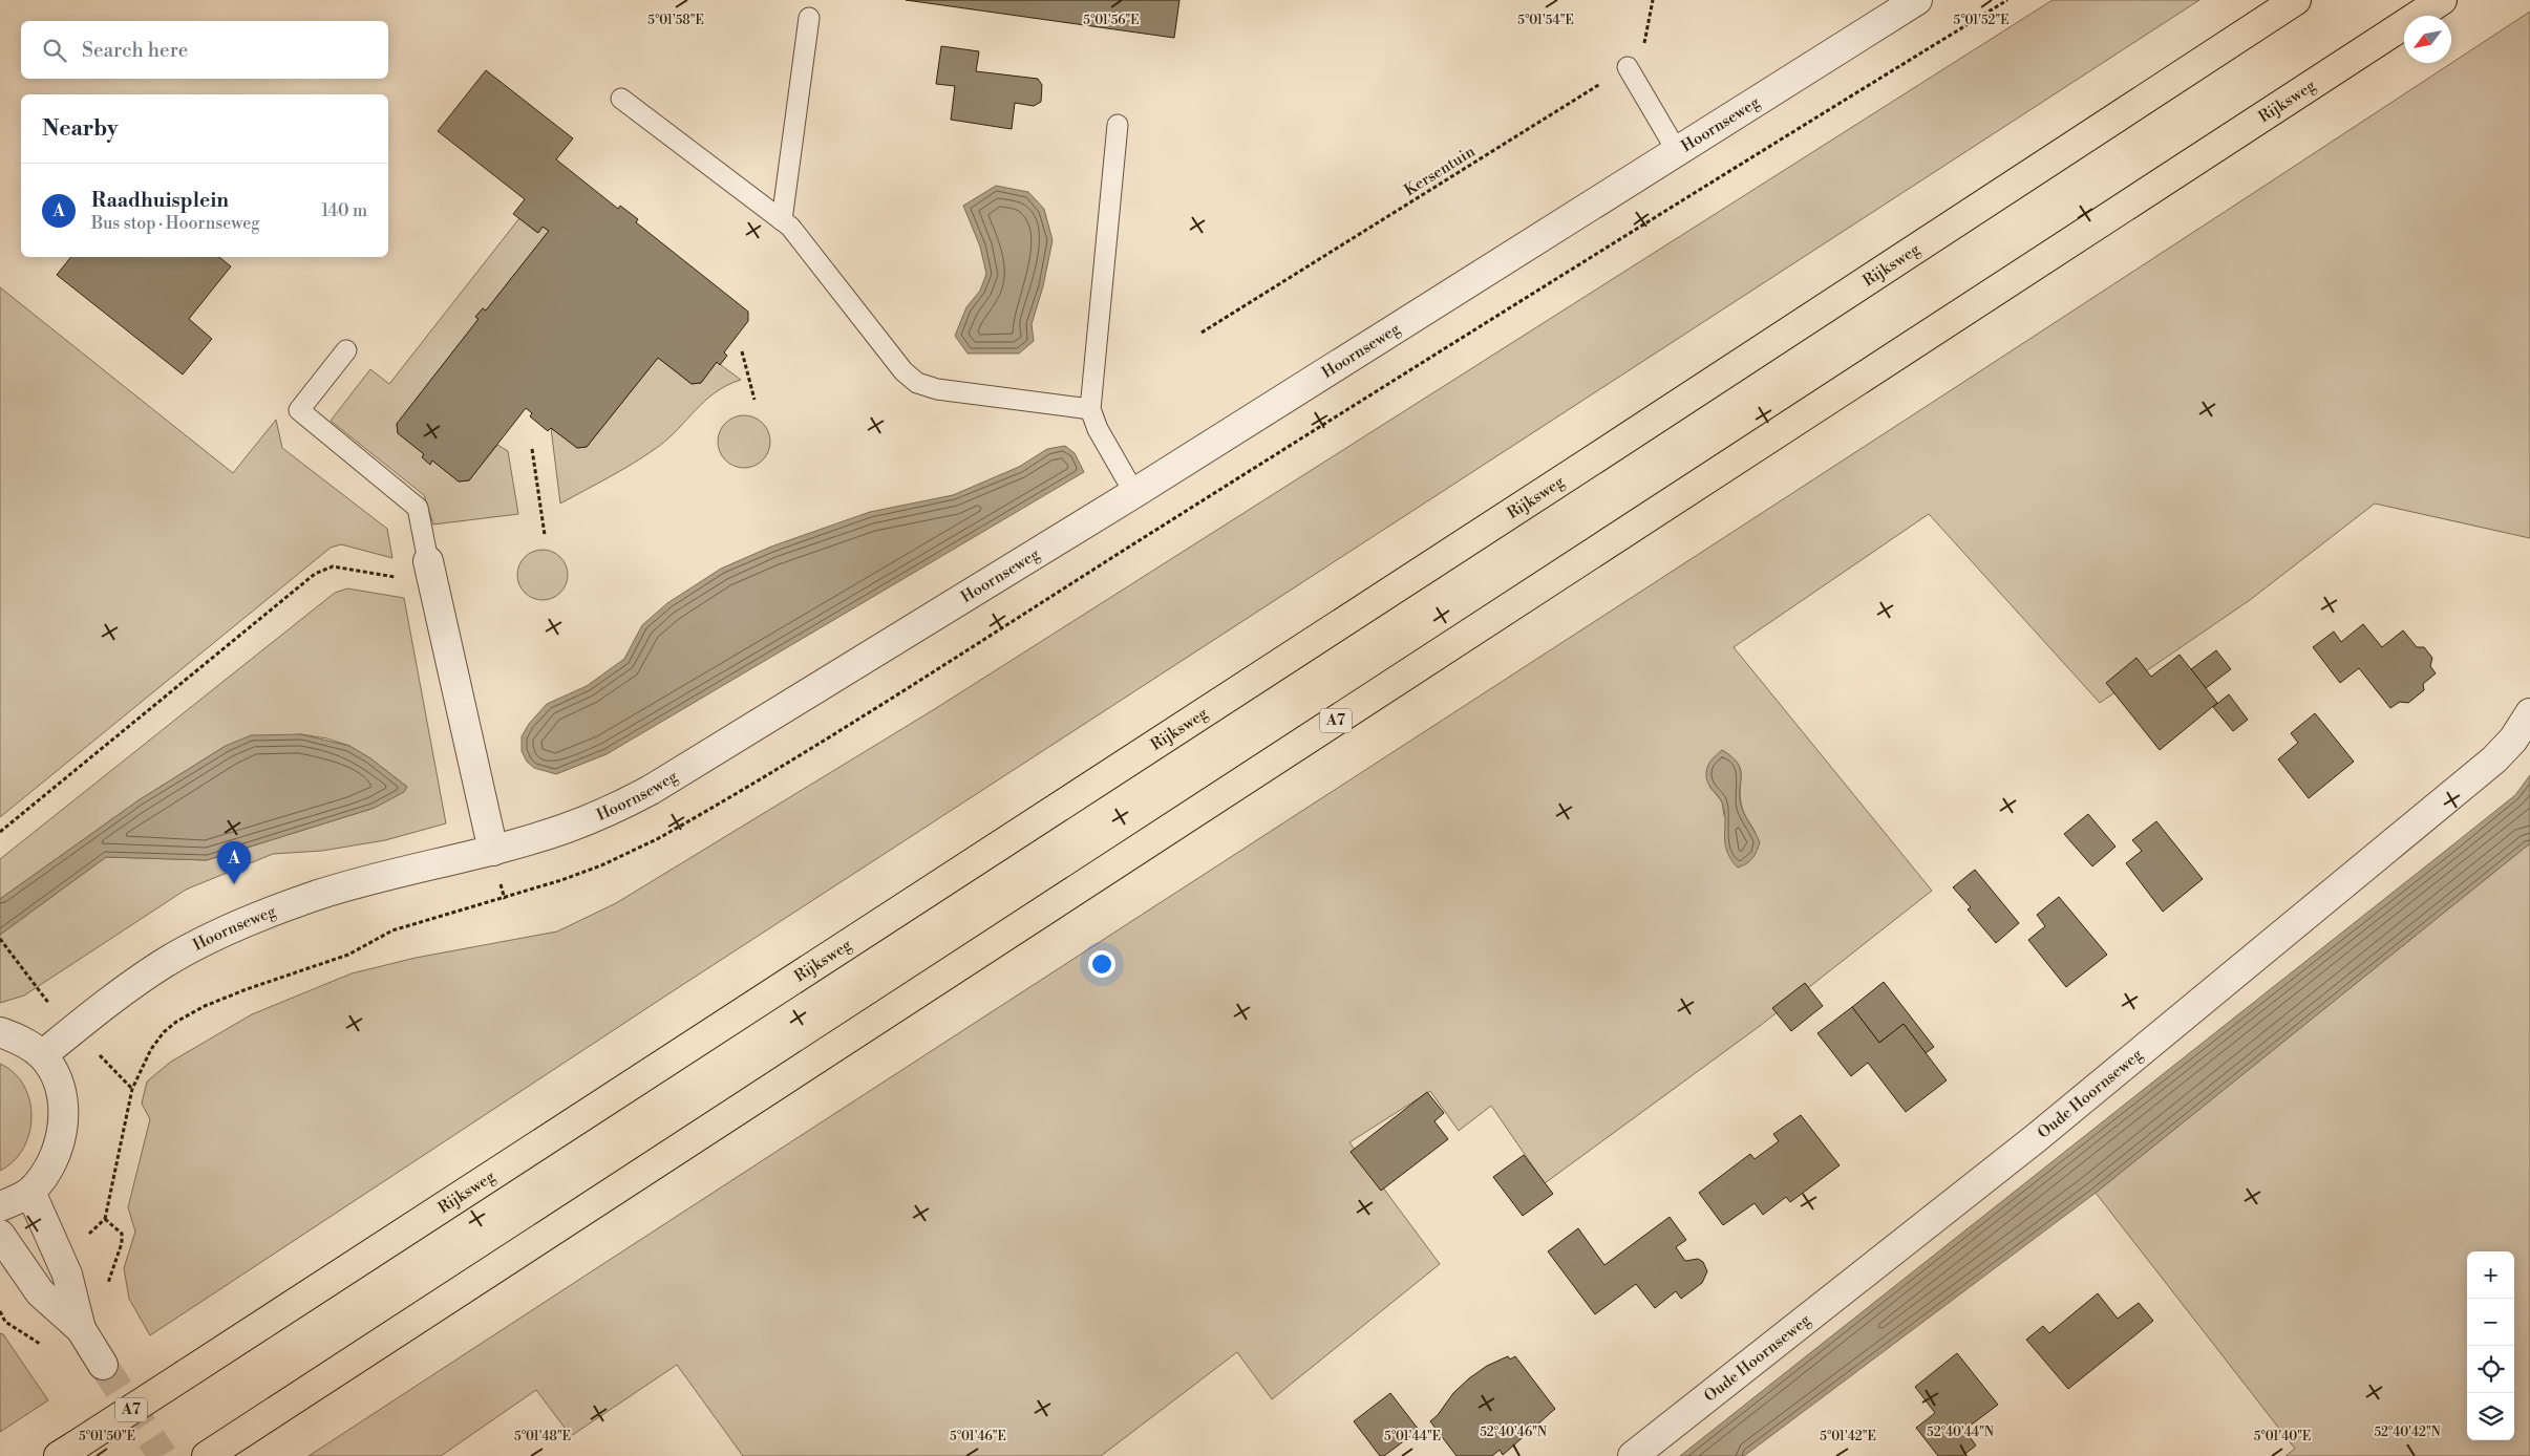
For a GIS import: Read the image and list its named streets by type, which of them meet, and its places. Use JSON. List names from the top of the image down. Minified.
{"streets":{"highway":["Rijksweg","A7"],"street":["Hoornseweg","Oude Hoornseweg"],"path":["Kersentuin"]},"north":"bottom left","page":{"search":"Search here","heading":"Nearby","list":[{"mark":"A","name":"Raadhuisplein","note":"Bus stop · Hoornseweg","value":"140 m"}],"pins":"A","map_buttons":["+","−"]},"coordinates":["5°01'58\"E","5°01'52\"E","5°01'56\"E","5°01'54\"E","52°40'46\"N","52°40'44\"N","52°40'42\"N","5°01'50\"E","5°01'48\"E","5°01'46\"E","5°01'44\"E","5°01'42\"E","5°01'40\"E"]}
